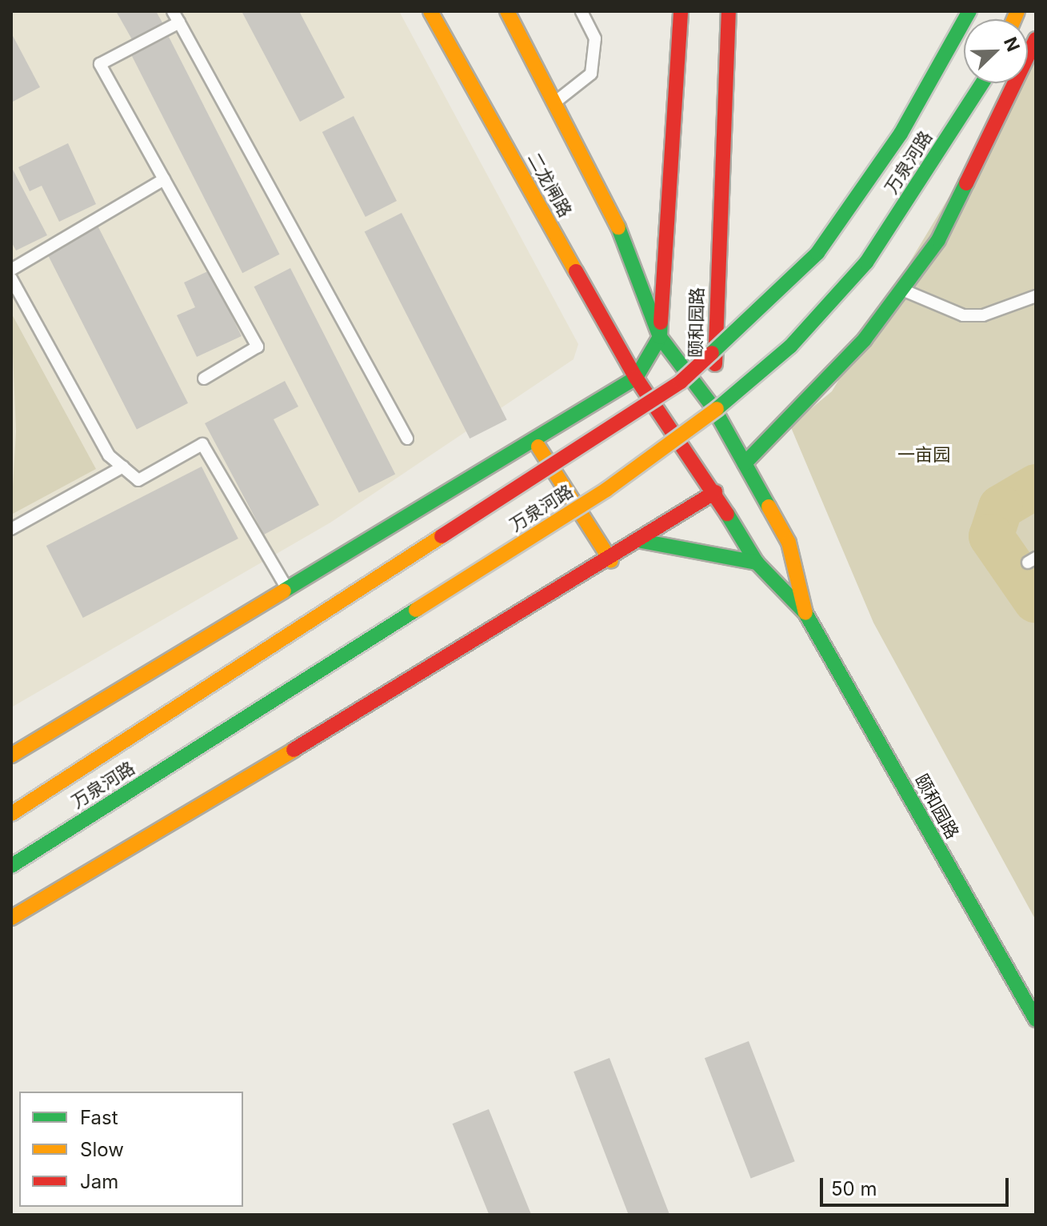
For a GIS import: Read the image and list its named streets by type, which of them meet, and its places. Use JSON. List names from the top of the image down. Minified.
{"streets":{"main road":["万泉河路","二龙闸路","颐和园路"]},"crossings":[["二龙闸路","颐和园路"]],"parks":["一亩园"],"legend":["Fast","Slow","Jam"],"scale_bar":"50 m","north":"top right"}
